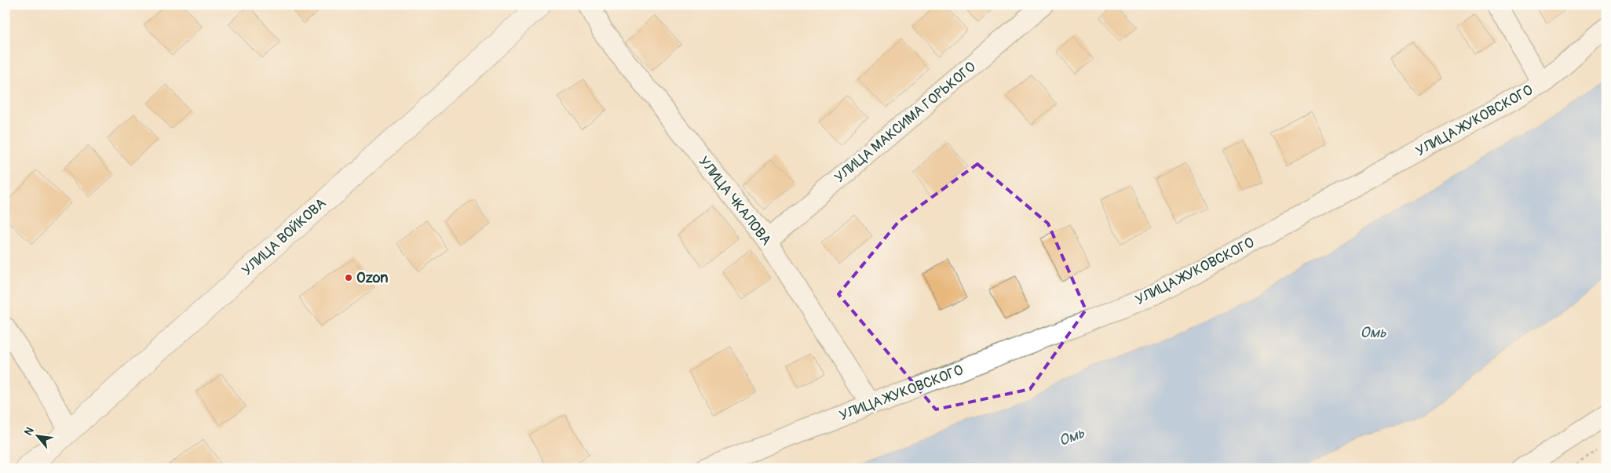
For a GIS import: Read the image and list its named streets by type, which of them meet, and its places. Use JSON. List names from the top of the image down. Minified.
{"streets":{"main road":["УЛИЦА ВОЙКОВА"],"street":["УЛИЦА ЖУКОВСКОГО","УЛИЦА МАКСИМА ГОРЬКОГО","УЛИЦА ЧКАЛОВА"]},"crossings":[["УЛИЦА ЖУКОВСКОГО","УЛИЦА ЧКАЛОВА"],["УЛИЦА МАКСИМА ГОРЬКОГО","УЛИЦА ЧКАЛОВА"]],"water":["Омь"],"places":["Ozon"],"north":"top left"}
